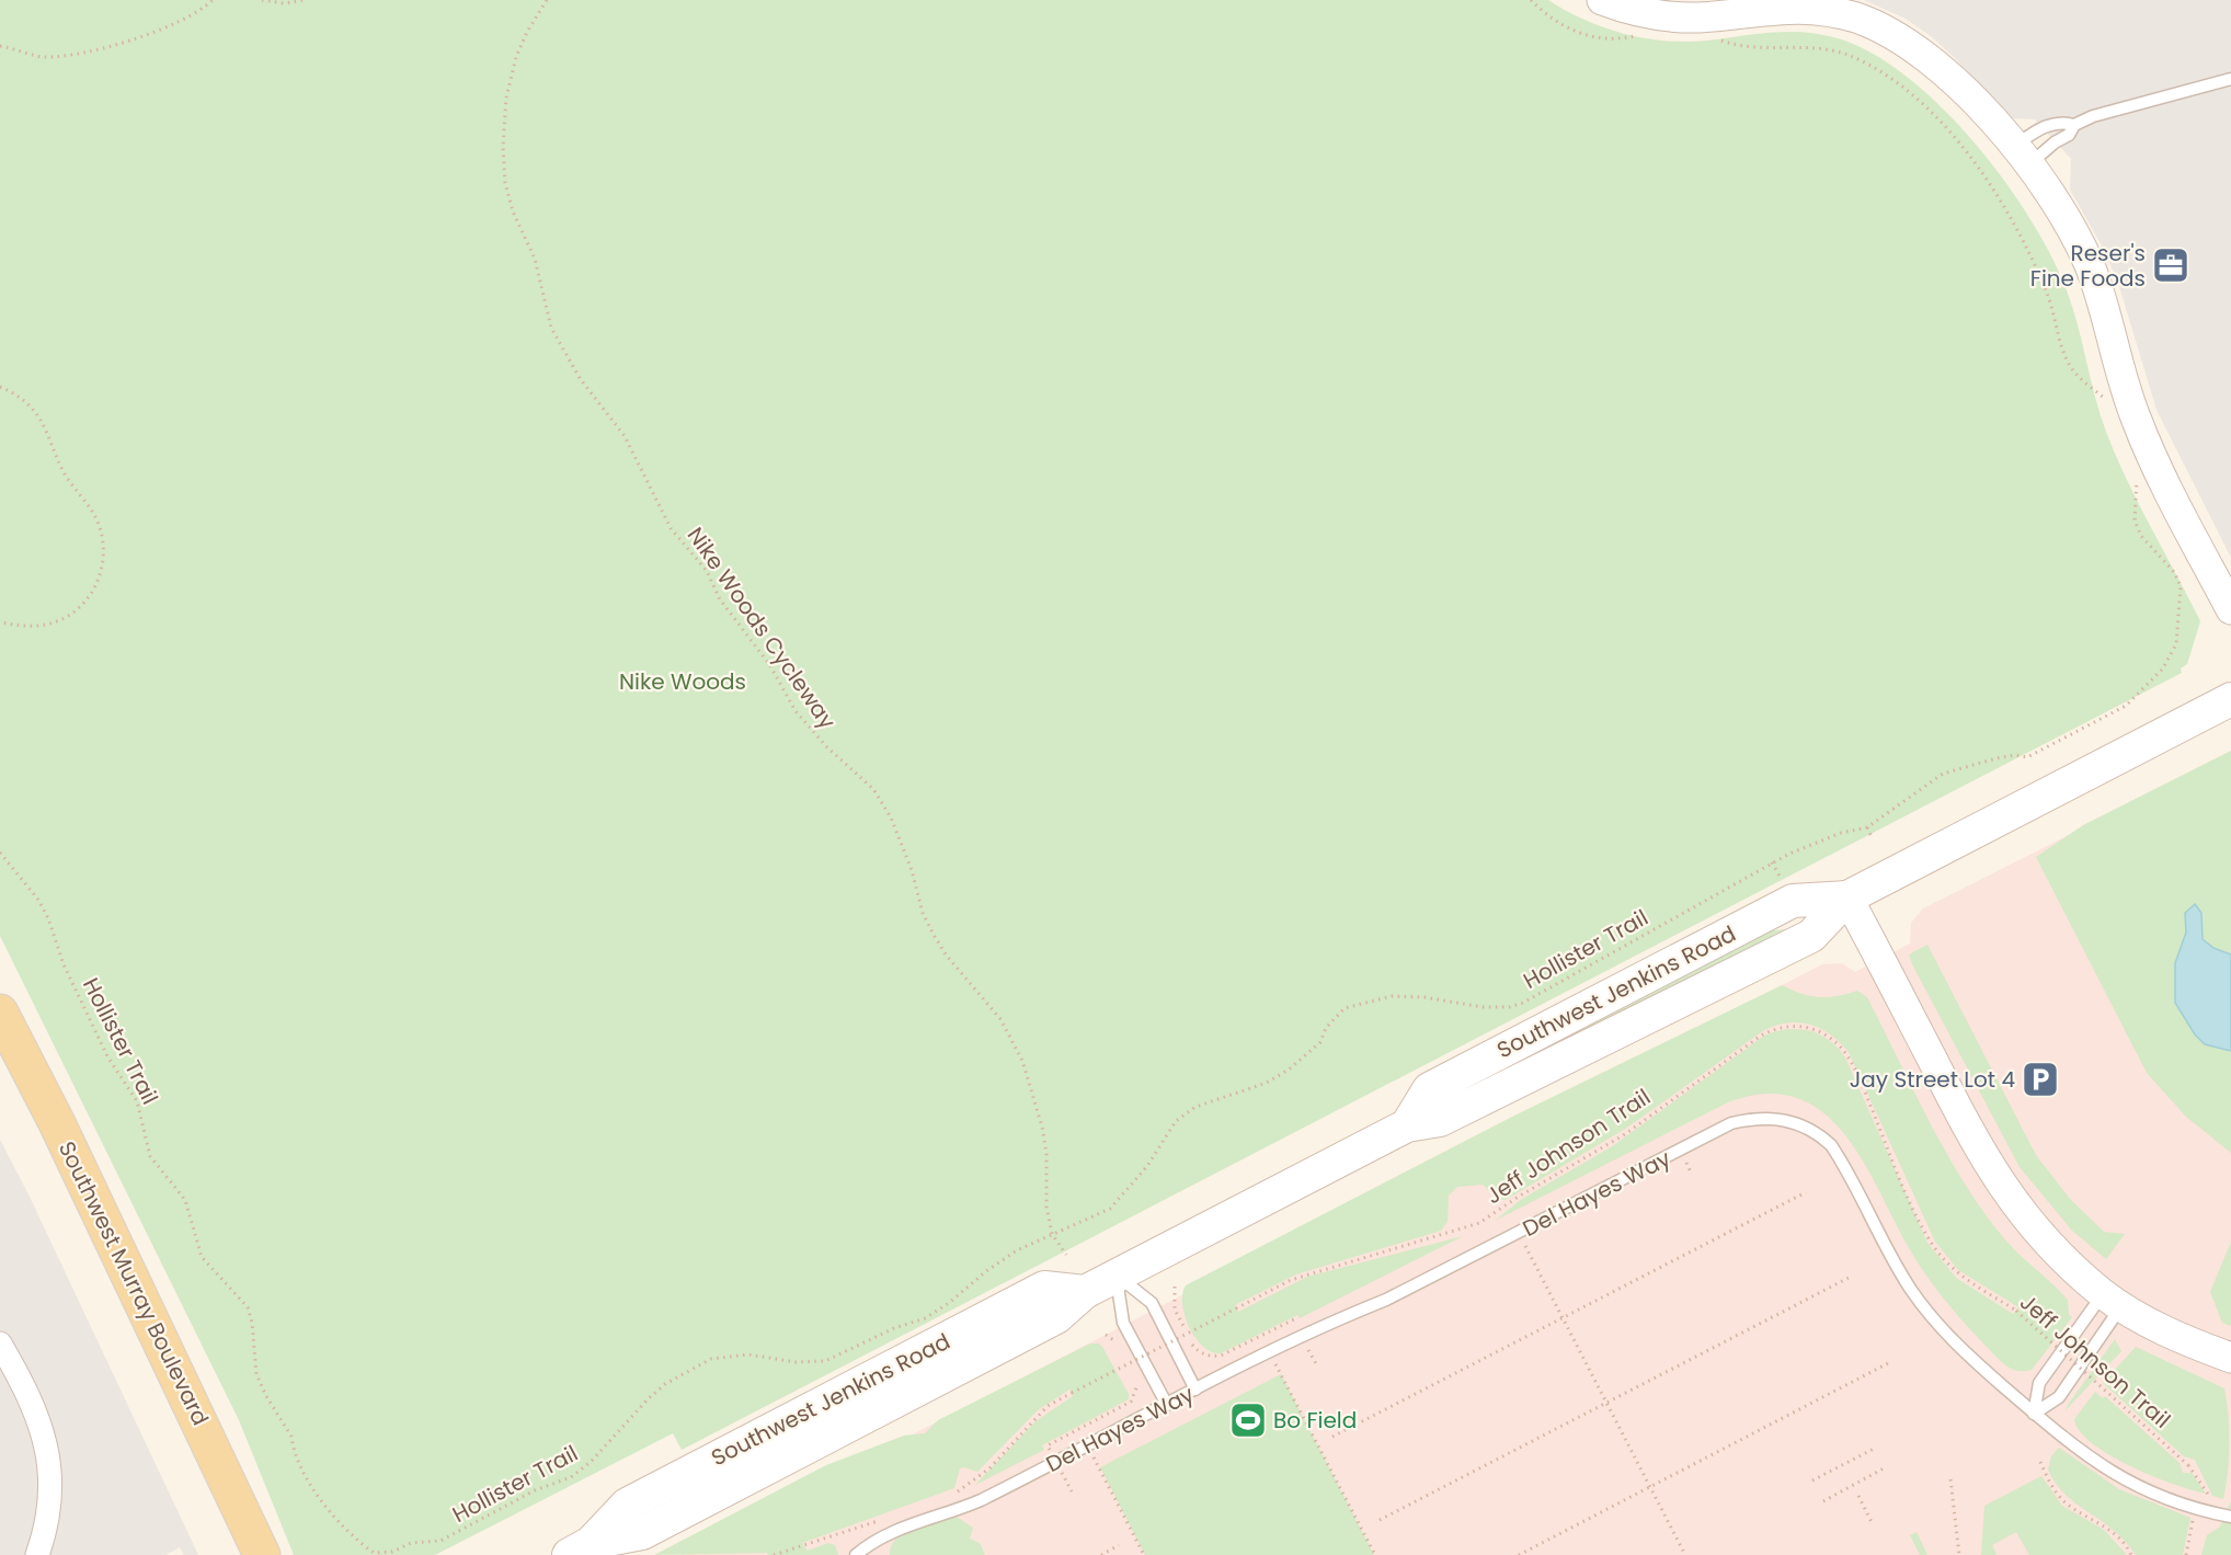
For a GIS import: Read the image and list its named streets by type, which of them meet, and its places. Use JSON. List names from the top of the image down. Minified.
{"streets":{"main road":["Southwest Jenkins Road","Southwest Murray Boulevard"],"lane":["Del Hayes Way"],"path":["Nike Woods Cycleway","Hollister Trail","Jeff Johnson Trail"]},"crossings":[["Nike Woods Cycleway","Hollister Trail"]],"parks":["Nike Woods"],"places":{"office":["Reser's Fine Foods"],"parking":["Jay Street Lot 4"],"sports":["Bo Field"]}}
